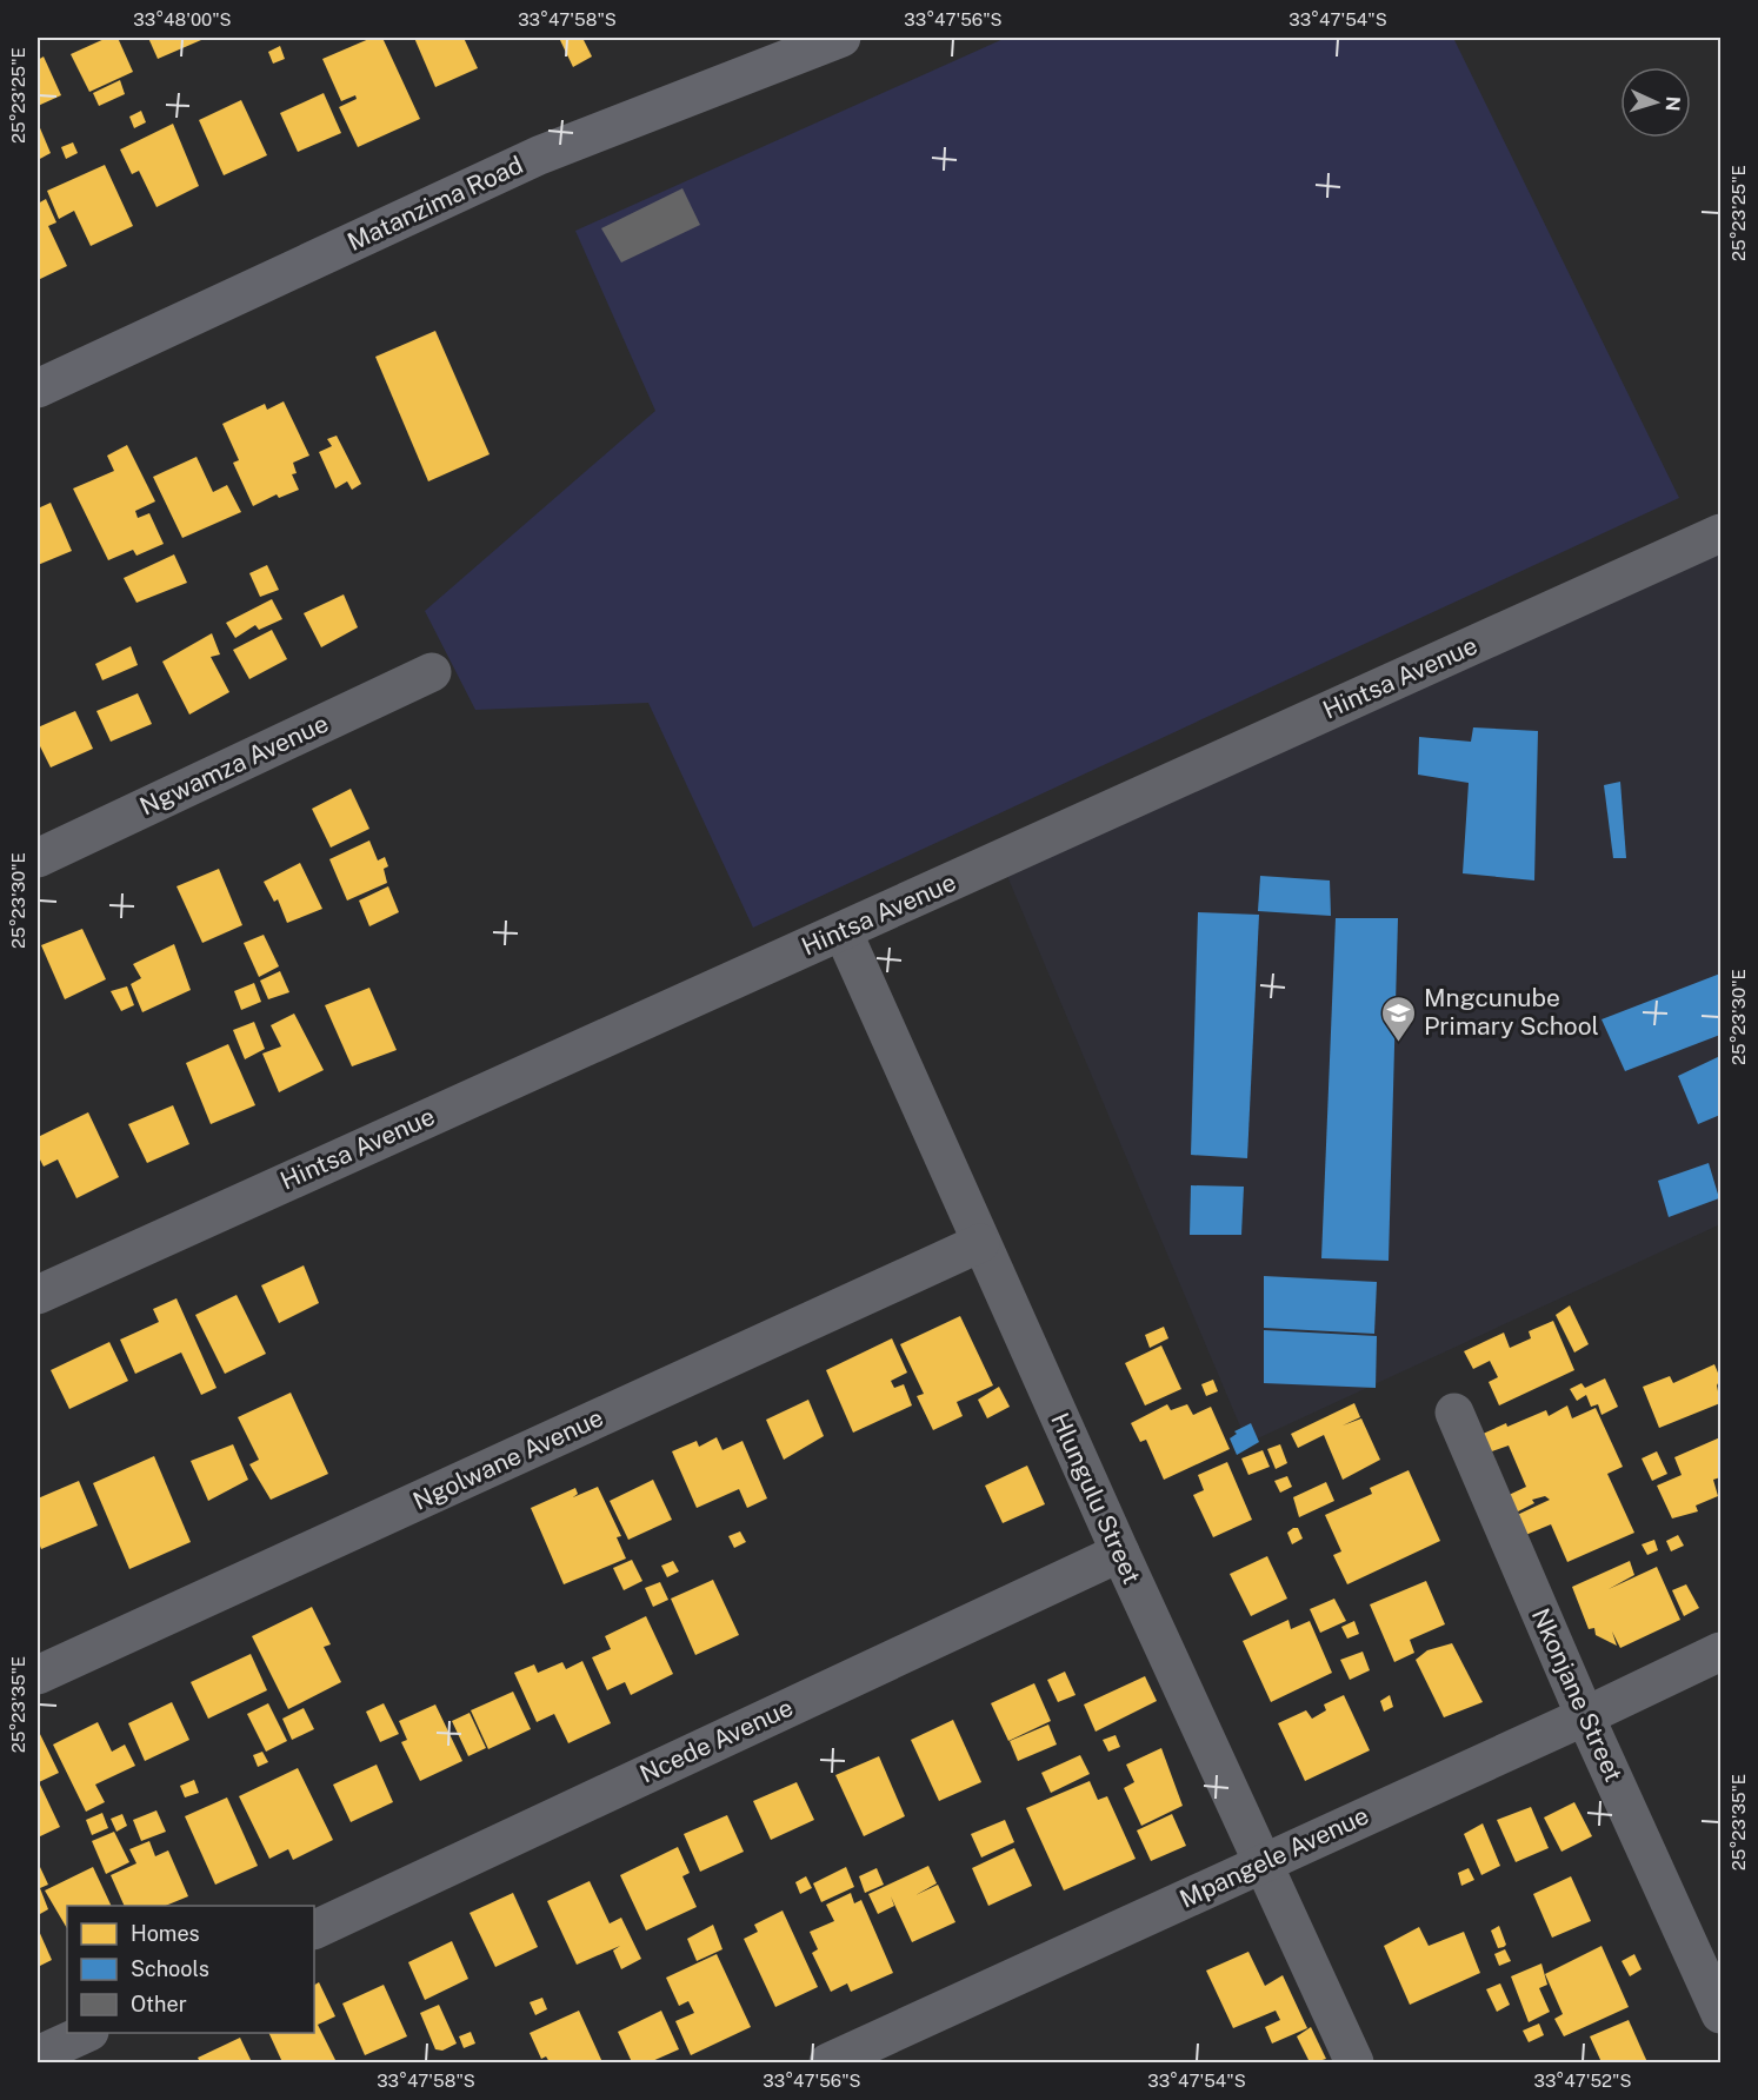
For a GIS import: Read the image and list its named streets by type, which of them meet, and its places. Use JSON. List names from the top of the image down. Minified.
{"streets":{"street":["Matanzima Road","Hintsa Avenue","Ngwamza Avenue","Ngolwane Avenue","Hlungulu Street","Nkonjane Street","Ncede Avenue","Mpangele Avenue"]},"crossings":[["Hintsa Avenue","Hlungulu Street"],["Ngolwane Avenue","Hlungulu Street"],["Hlungulu Street","Ncede Avenue"],["Hlungulu Street","Mpangele Avenue"],["Nkonjane Street","Mpangele Avenue"]],"places":{"school or university":["Mngcunube Primary School"]},"legend":["Homes","Schools","Other"],"north":"right","coordinates":["33°48'00\"S","33°47'58\"S","33°47'56\"S","33°47'54\"S","25°23'25\"E","25°23'30\"E","25°23'35\"E","33°47'52\"S"]}
